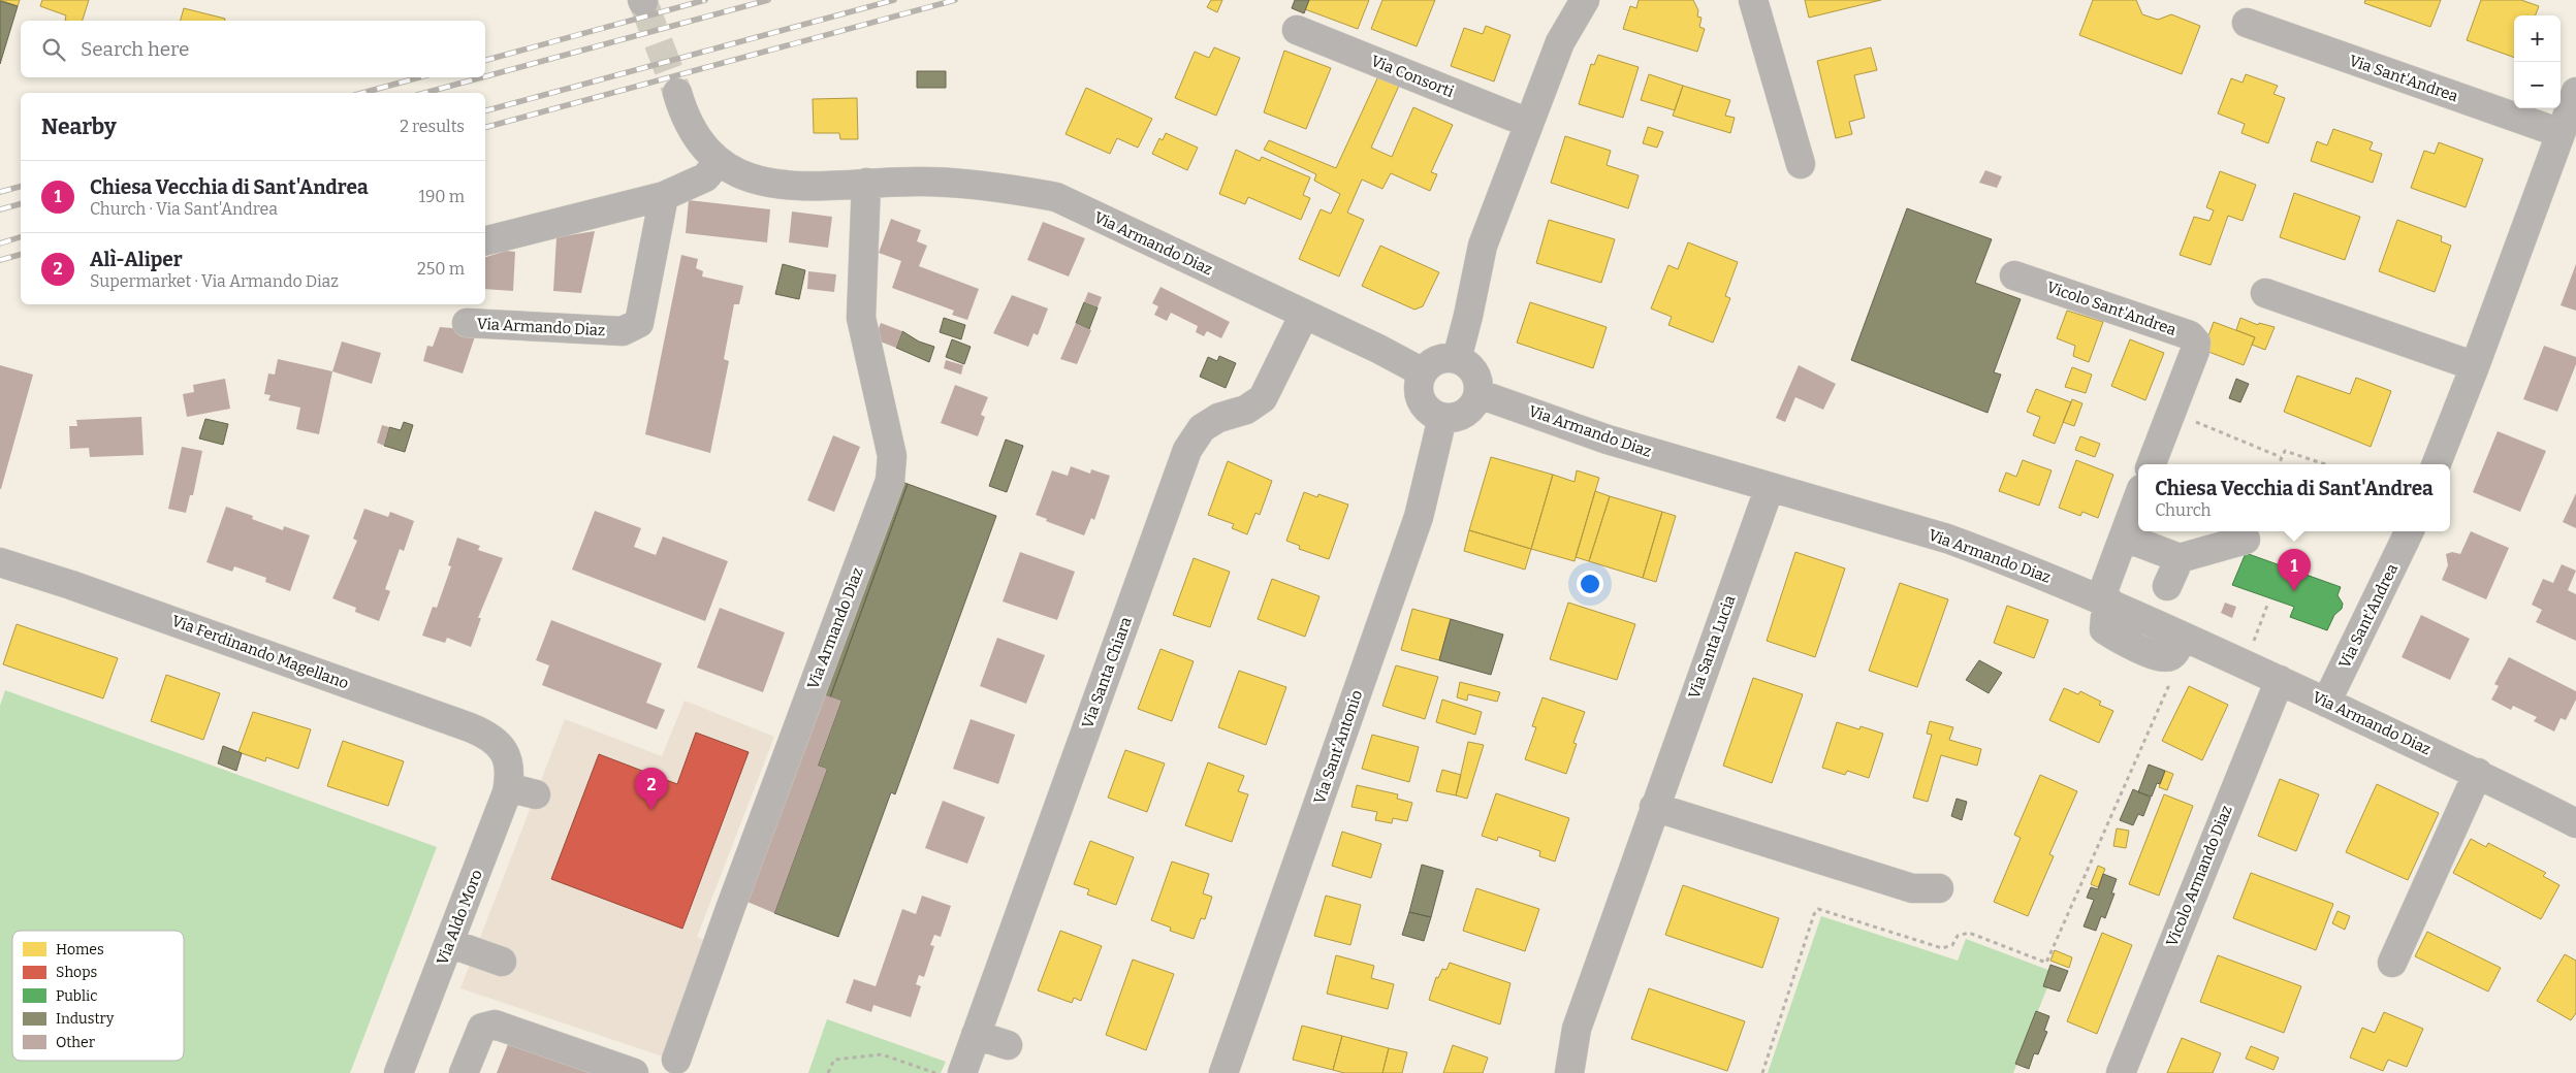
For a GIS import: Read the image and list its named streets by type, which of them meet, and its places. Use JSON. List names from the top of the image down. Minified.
{"streets":{"street":["Via Consorti","Via Sant'Andrea","Via Armando Diaz","Vicolo Sant'Andrea","Via Santa Lucia","Via Ferdinando Magellano","Via Santa Chiara","Via Sant'Antonio","Vicolo Armando Diaz","Via Aldo Moro"]},"crossings":[["Via Sant'Andrea","Via Armando Diaz"],["Via Armando Diaz","Via Santa Lucia"],["Via Armando Diaz","Via Santa Chiara"],["Via Armando Diaz","Via Sant'Antonio"],["Via Armando Diaz","Vicolo Armando Diaz"],["Via Ferdinando Magellano","Via Aldo Moro"]],"legend":["Homes","Shops","Public","Industry","Other"],"page":{"map_buttons":["+","−"],"search":"Search here","heading":["Nearby","2 results"],"list":[{"mark":"1","name":"Chiesa Vecchia di Sant'Andrea","note":"Church · Via Sant'Andrea","value":"190 m"},{"mark":"2","name":"Alì-Aliper","note":"Supermarket · Via Armando Diaz","value":"250 m"}],"popup":["Chiesa Vecchia di Sant'Andrea","Church"],"pins":["1","2"]}}
